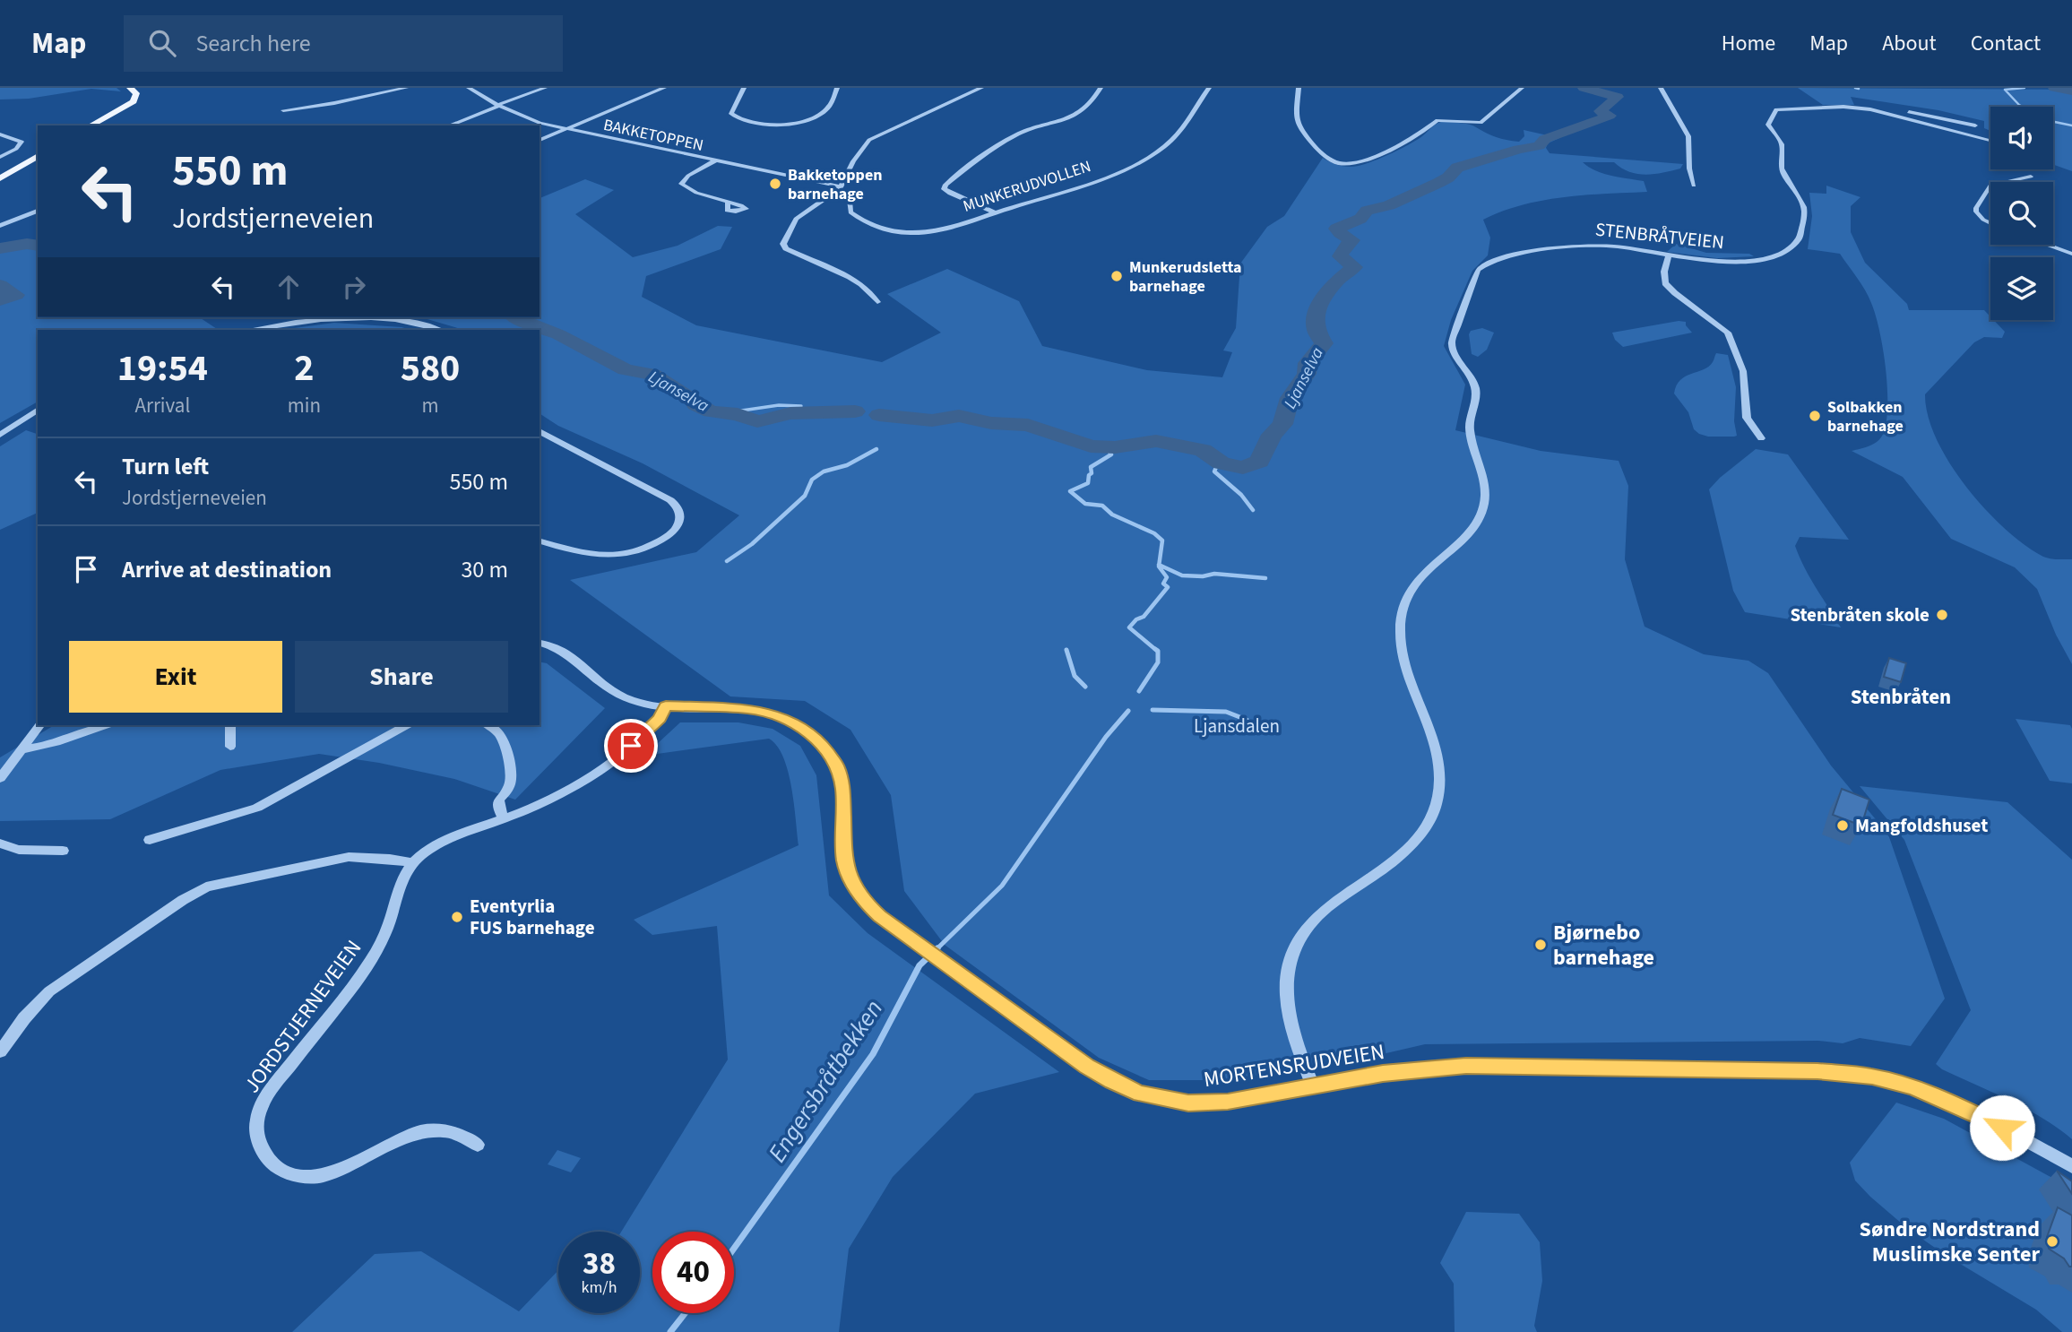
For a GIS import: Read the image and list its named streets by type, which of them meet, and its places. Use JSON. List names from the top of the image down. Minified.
{"streets":{"street":["BAKKETOPPEN","MUNKERUDVOLLEN","STENBRÅTVEIEN","JORDSTJERNEVEIEN","MORTENSRUDVEIEN"]},"crossings":[["BAKKETOPPEN","MUNKERUDVOLLEN"],["STENBRÅTVEIEN","MORTENSRUDVEIEN"],["JORDSTJERNEVEIEN","MORTENSRUDVEIEN"]],"districts":["Stenbråten"],"water":["Ljanselva","Engersbråtbekken"],"parks":["Ljansdalen"],"places":["Bakketoppen barnehage","Munkerudsletta barnehage","Solbakken barnehage","Stenbråten skole","Mangfoldshuset","Eventyrlia FUS barnehage","Bjørnebo barnehage","Søndre Nordstrand Muslimske Senter"],"page":{"header":"Map","search":"Search here","nav":["Home","Map","About","Contact"],"turn":["550 m","Jordstjerneveien"],"eta":["19:54","Arrival","2","min","580","m"],"list":[{"name":"Turn left","note":"Jordstjerneveien","value":"550 m"},{"name":"Arrive at destination","value":"30 m"}],"buttons":["Exit","Share"],"speed":"38 km/h","limit":"40"}}
